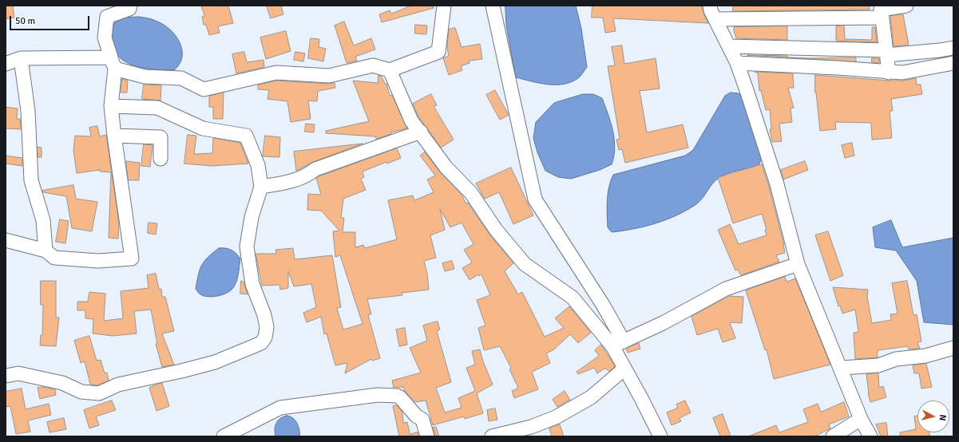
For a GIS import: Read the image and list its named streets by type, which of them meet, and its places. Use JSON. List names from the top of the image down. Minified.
{"scale_bar":"50 m","north":"right"}
